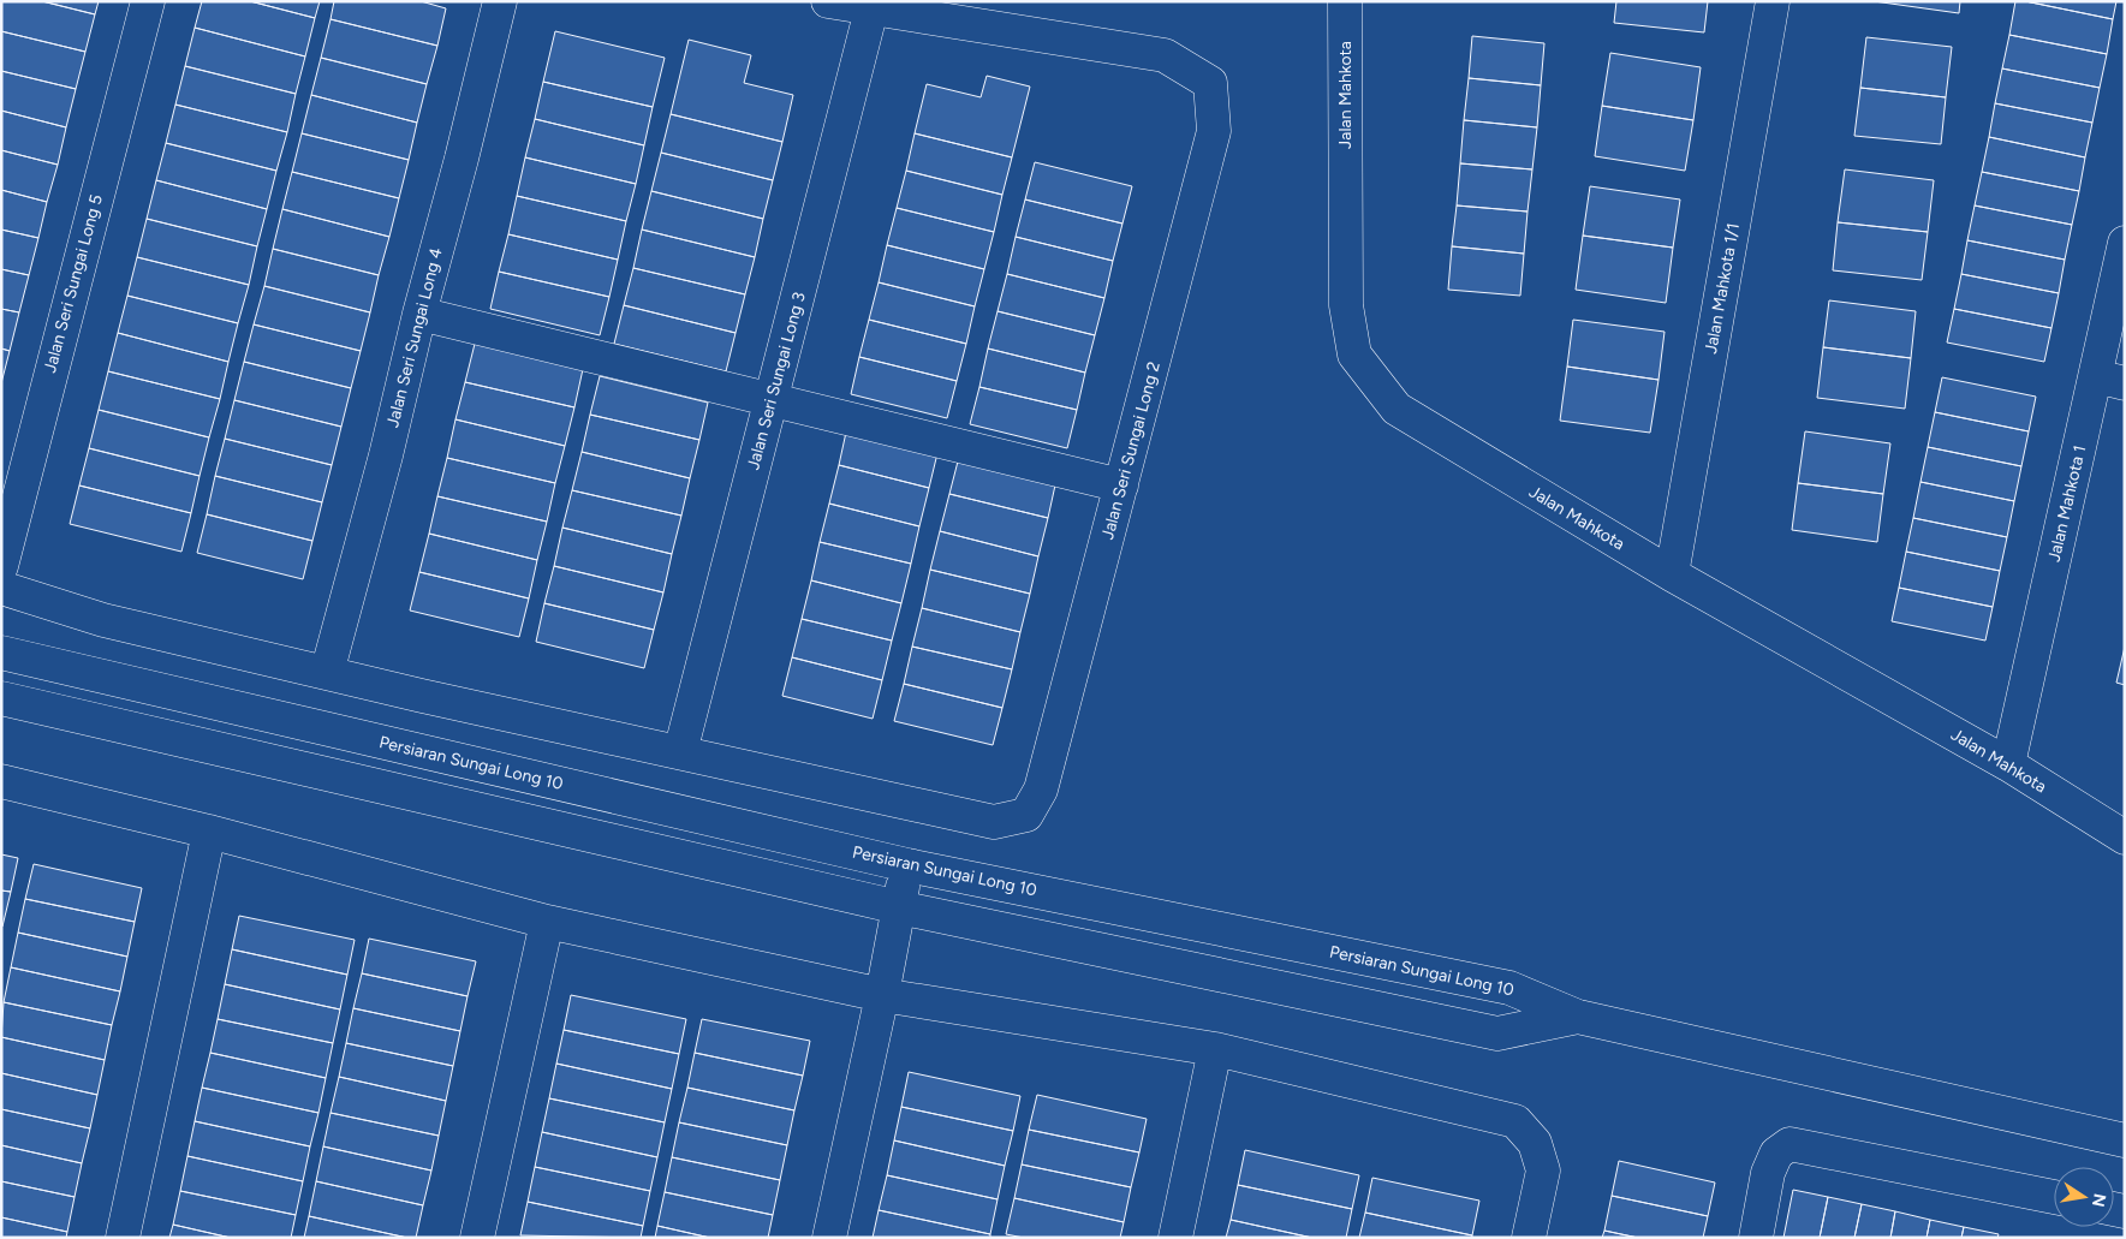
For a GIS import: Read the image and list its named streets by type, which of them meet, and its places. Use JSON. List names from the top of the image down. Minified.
{"streets":{"street":["Jalan Mahkota","Jalan Seri Sungai Long 5","Jalan Mahkota 1/1","Jalan Seri Sungai Long 4","Jalan Seri Sungai Long 3","Jalan Seri Sungai Long 2","Jalan Mahkota 1","Persiaran Sungai Long 10"]},"crossings":[["Jalan Mahkota","Jalan Mahkota 1/1"],["Jalan Mahkota","Jalan Mahkota 1"],["Jalan Seri Sungai Long 3","Jalan Seri Sungai Long 2"]],"north":"right"}
